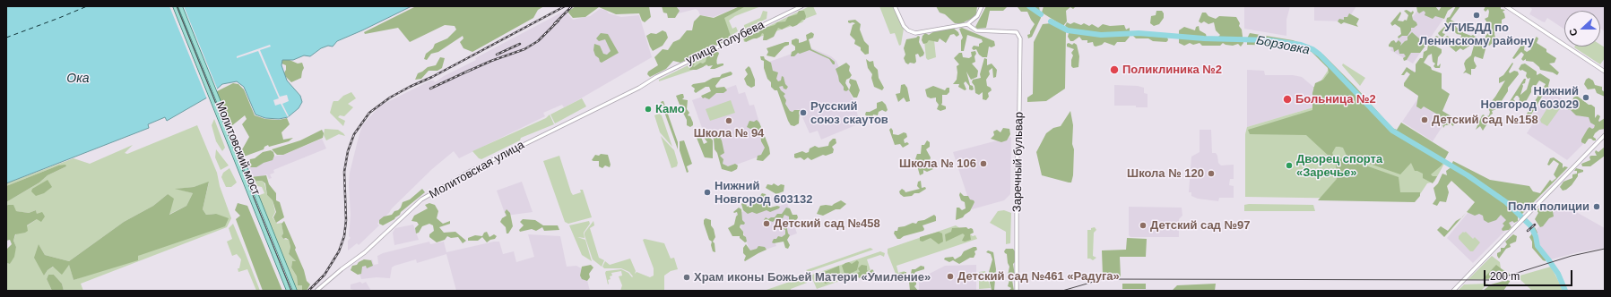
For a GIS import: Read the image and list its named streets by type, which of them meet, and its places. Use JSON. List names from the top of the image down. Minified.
{"streets":{"main road":["Молитовский мост"],"street":["улица Голубева","Заречный бульвар","Молитовская улица"]},"crossings":[["улица Голубева","Молитовская улица"]],"water":["Борзовка","Ока"],"places":["УГИБДД по Ленинскому району","Поликлиника №2","Нижний Новгород 603029","Больница №2","Камо","Русский союз скаутов","Детский сад №158","Школа № 94","Школа № 106","Дворец спорта «Заречье»","Школа № 120","Нижний Новгород 603132","Полк полиции","Детский сад №458","Детский сад №97","Детский сад №461 «Радуга»","Храм иконы Божьей Матери «Умиление»"],"scale_bar":"200 m","north":"left"}
